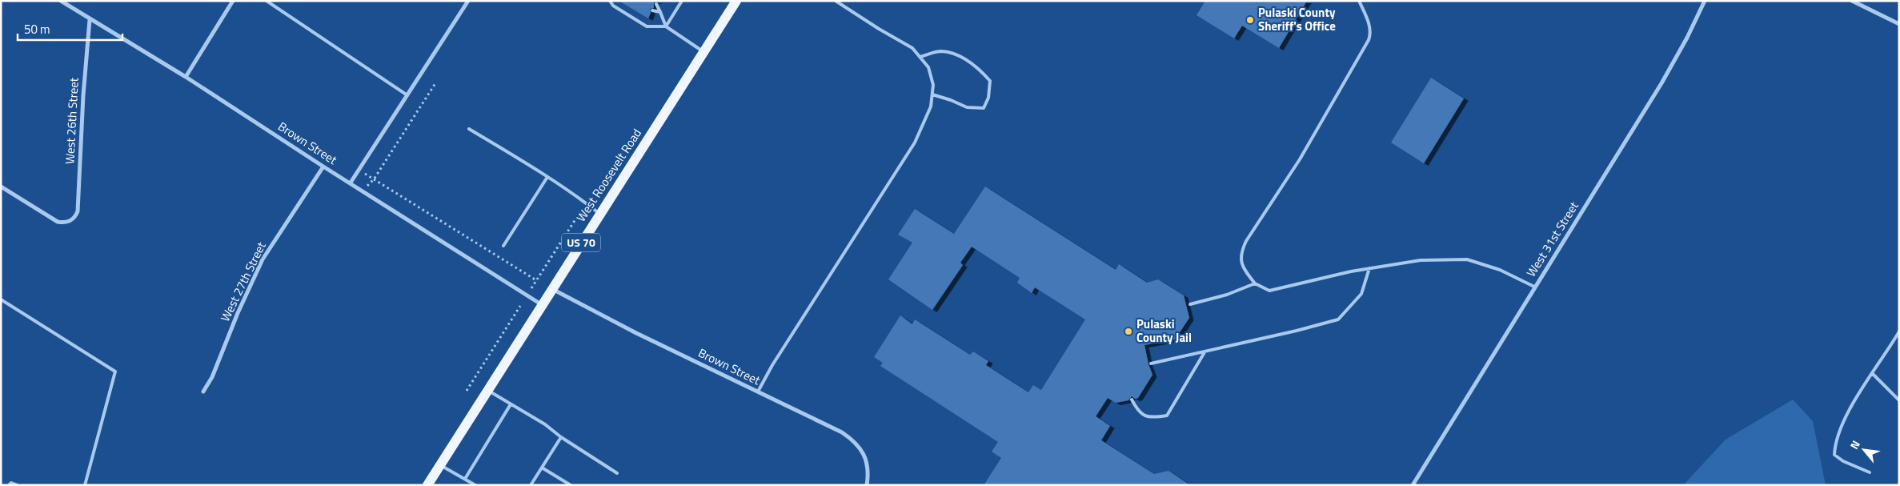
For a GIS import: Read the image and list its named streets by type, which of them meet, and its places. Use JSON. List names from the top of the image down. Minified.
{"streets":{"main road":["West Roosevelt Road","US 70"],"street":["West 26th Street","Brown Street","West 31st Street","West 27th Street"]},"crossings":[["West 26th Street","Brown Street"],["Brown Street","West Roosevelt Road"],["Brown Street","West 27th Street"]],"places":["Pulaski County Sheriff's Office","Pulaski County Jail"],"scale_bar":"50 m","north":"top left"}
